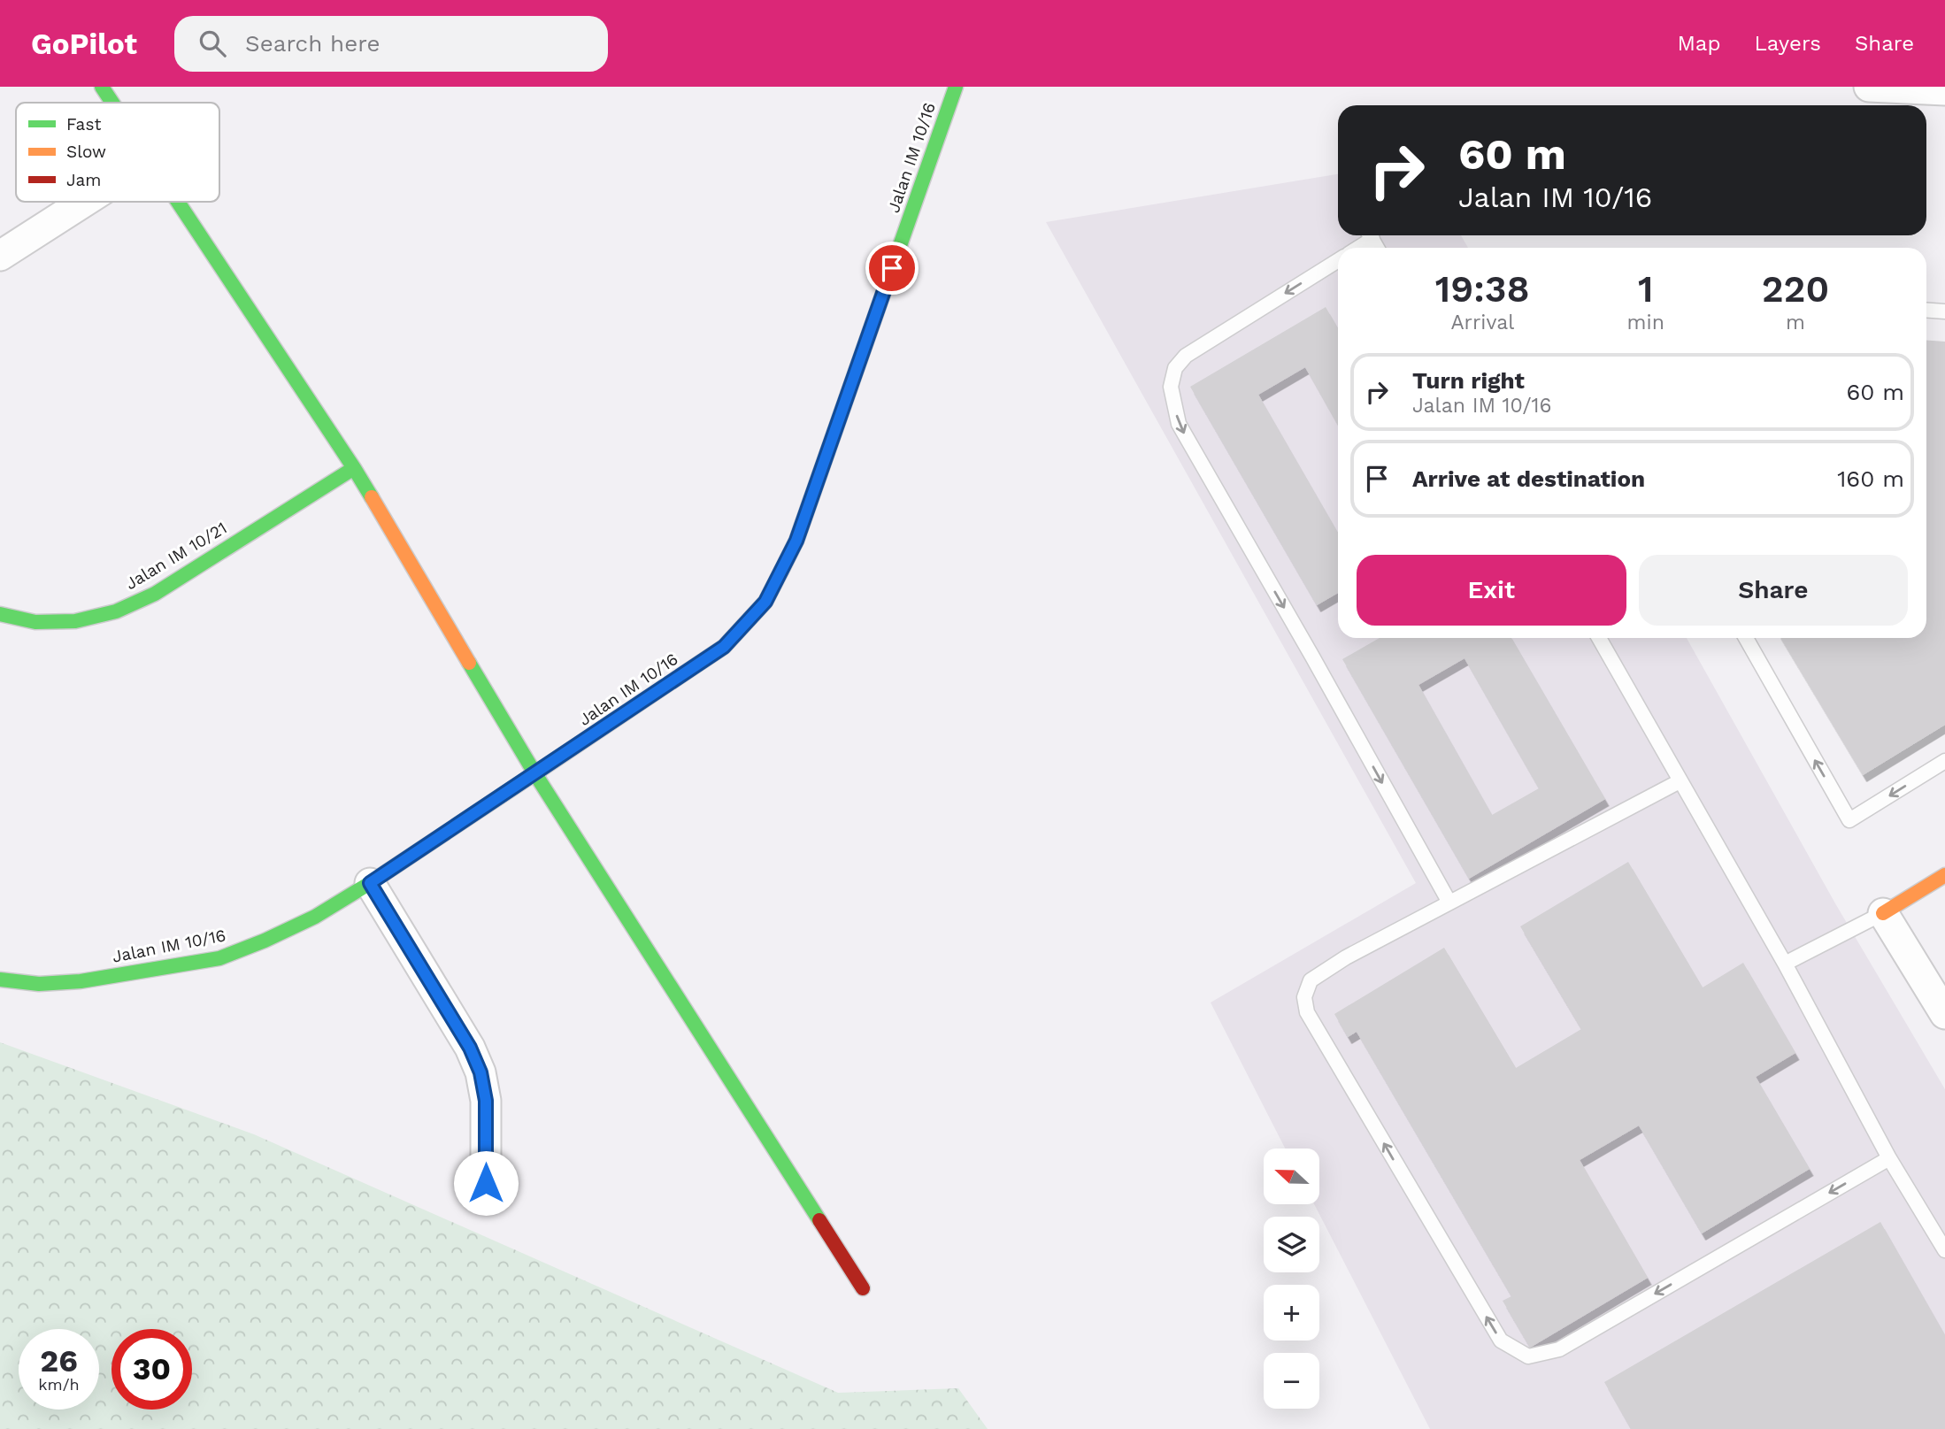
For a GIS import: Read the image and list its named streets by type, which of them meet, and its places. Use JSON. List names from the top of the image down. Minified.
{"streets":{"street":["Jalan IM 10/16","Jalan IM 10/21"]},"legend":["Fast","Slow","Jam"],"north":"left","page":{"header":"GoPilot","search":"Search here","nav":["Map","Layers","Share"],"turn":["60 m","Jalan IM 10/16"],"eta":["19:38","Arrival","1","min","220","m"],"list":[{"name":"Turn right","note":"Jalan IM 10/16","value":"60 m"},{"name":"Arrive at destination","value":"160 m"}],"buttons":["Exit","Share"],"map_buttons":["+","−"],"speed":"26 km/h","limit":"30"}}
